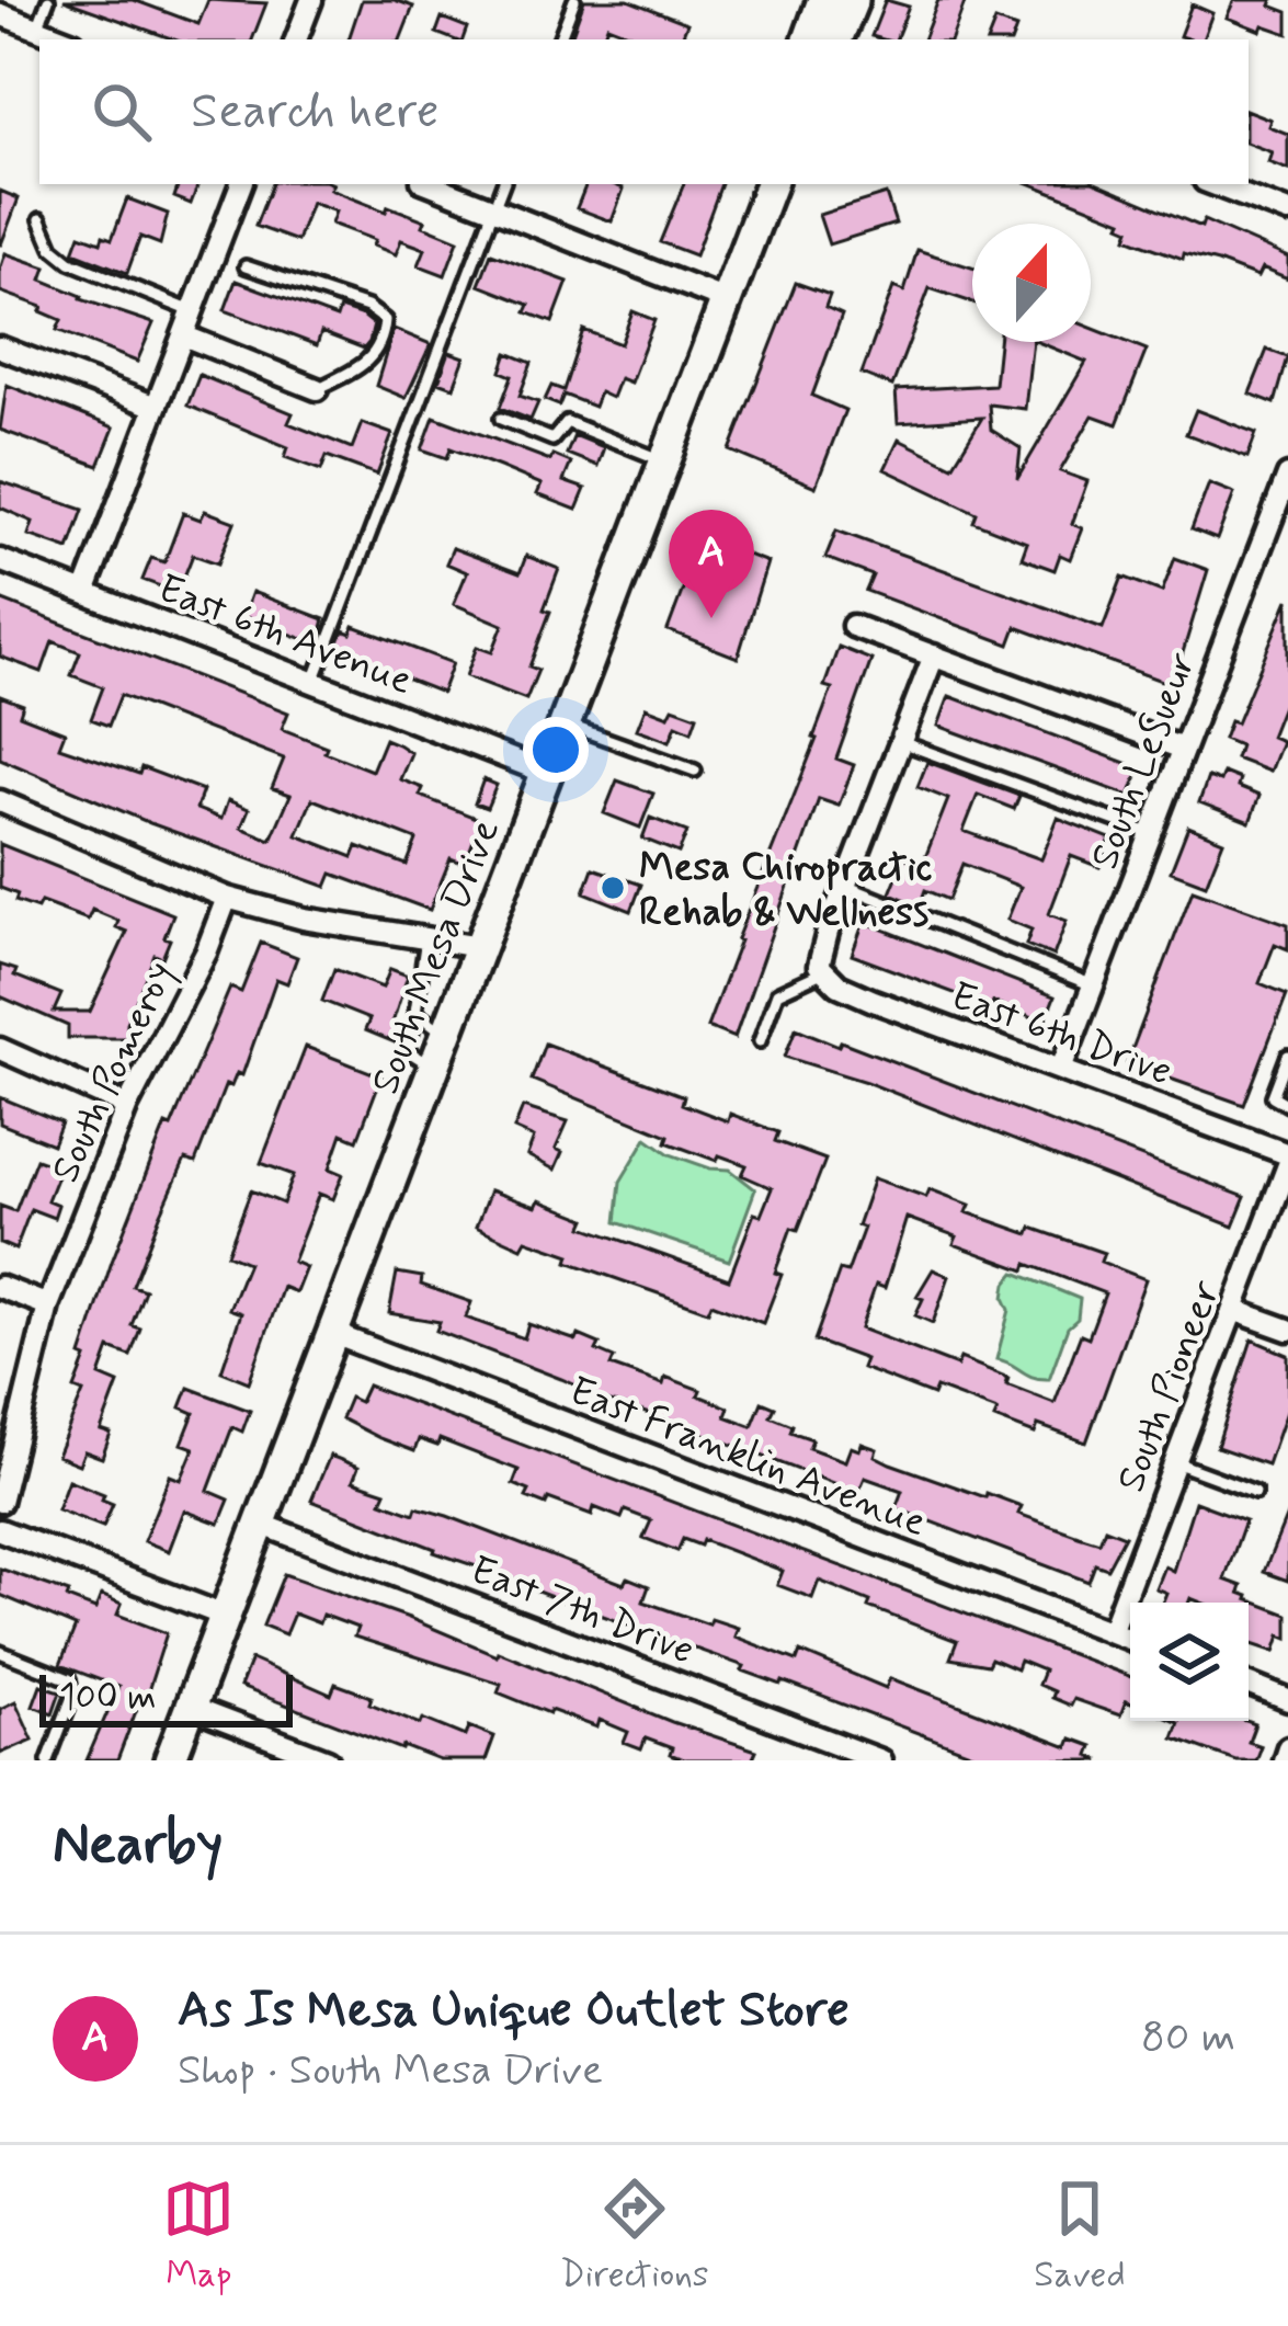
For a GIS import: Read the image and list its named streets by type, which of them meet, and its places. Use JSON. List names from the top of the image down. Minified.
{"streets":{"main road":["South Mesa Drive"],"street":["East 6th Avenue","South LeSueur","East 6th Drive","South Pomeroy","South Pioneer","East Franklin Avenue","East 7th Drive"]},"crossings":[["East 6th Avenue","South Mesa Drive"],["South LeSueur","East 6th Drive"],["South Mesa Drive","East Franklin Avenue"],["South Mesa Drive","East 7th Drive"],["South Pioneer","East Franklin Avenue"]],"places":["Mesa Chiropractic Rehab & Wellness"],"scale_bar":"100 m","north":"top","page":{"search":"Search here","pins":"A","scale":"100 m","heading":"Nearby","list":[{"mark":"A","name":"As Is Mesa Unique Outlet Store","note":"Shop · South Mesa Drive","value":"80 m"}],"nav":["Map","Directions","Saved"]}}
